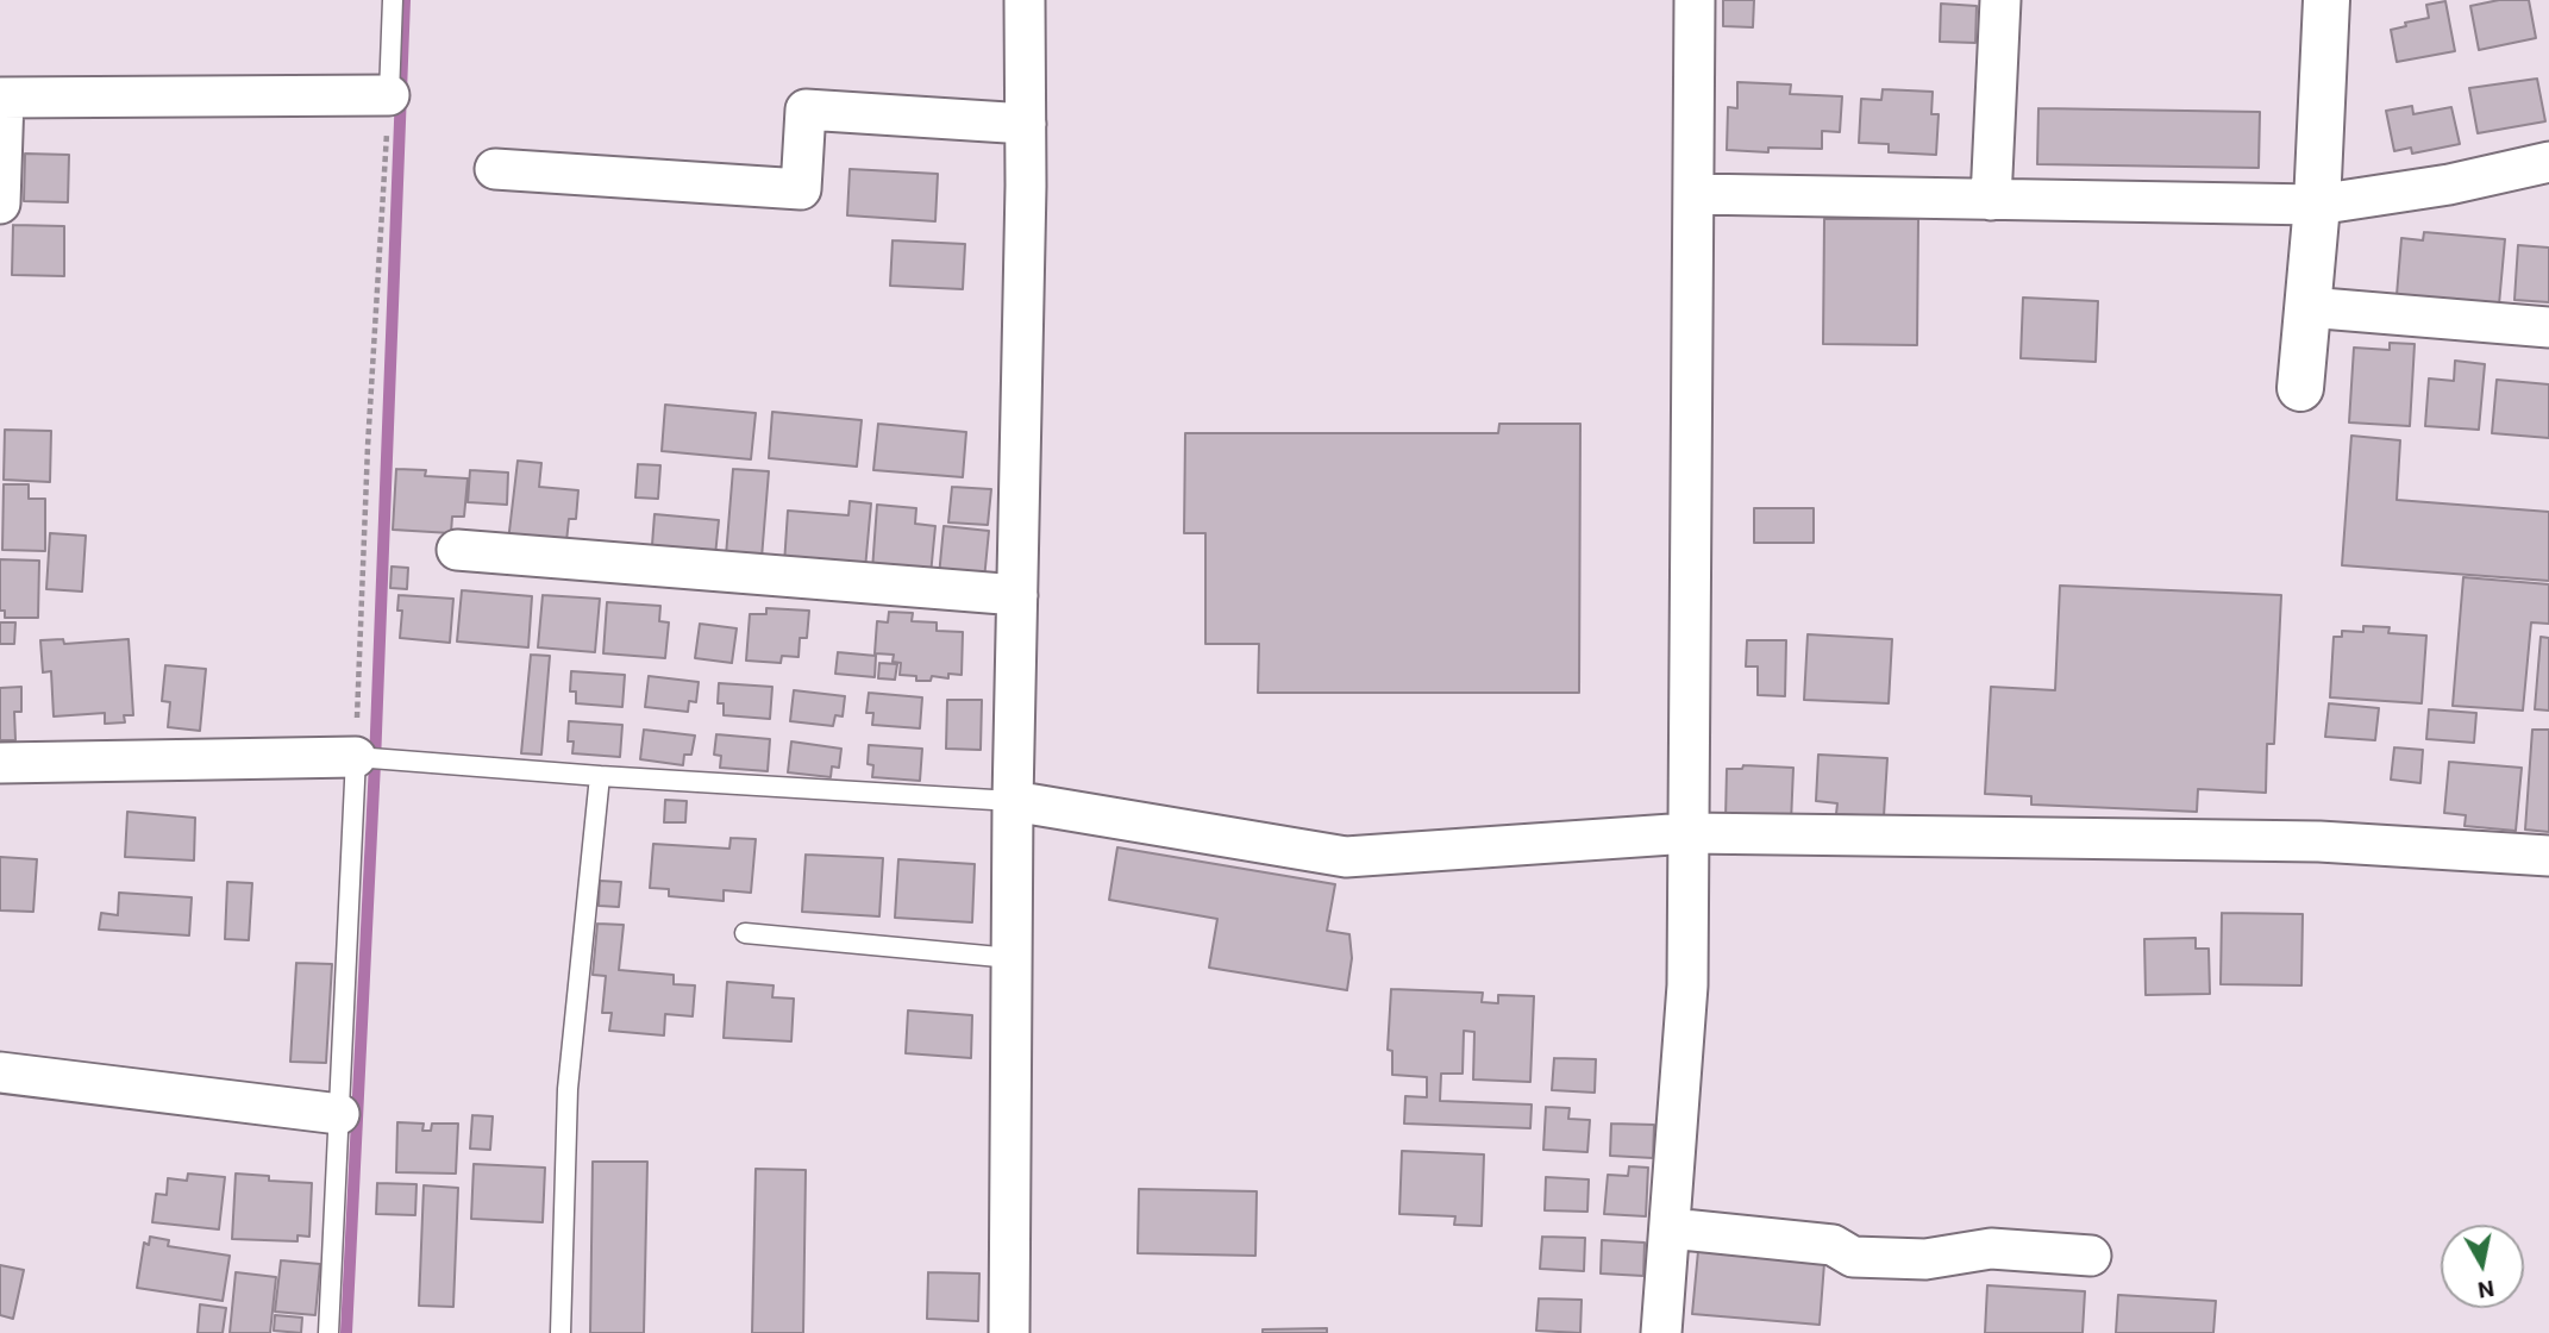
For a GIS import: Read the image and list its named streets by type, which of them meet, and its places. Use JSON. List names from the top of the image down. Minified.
{"north":"bottom"}
